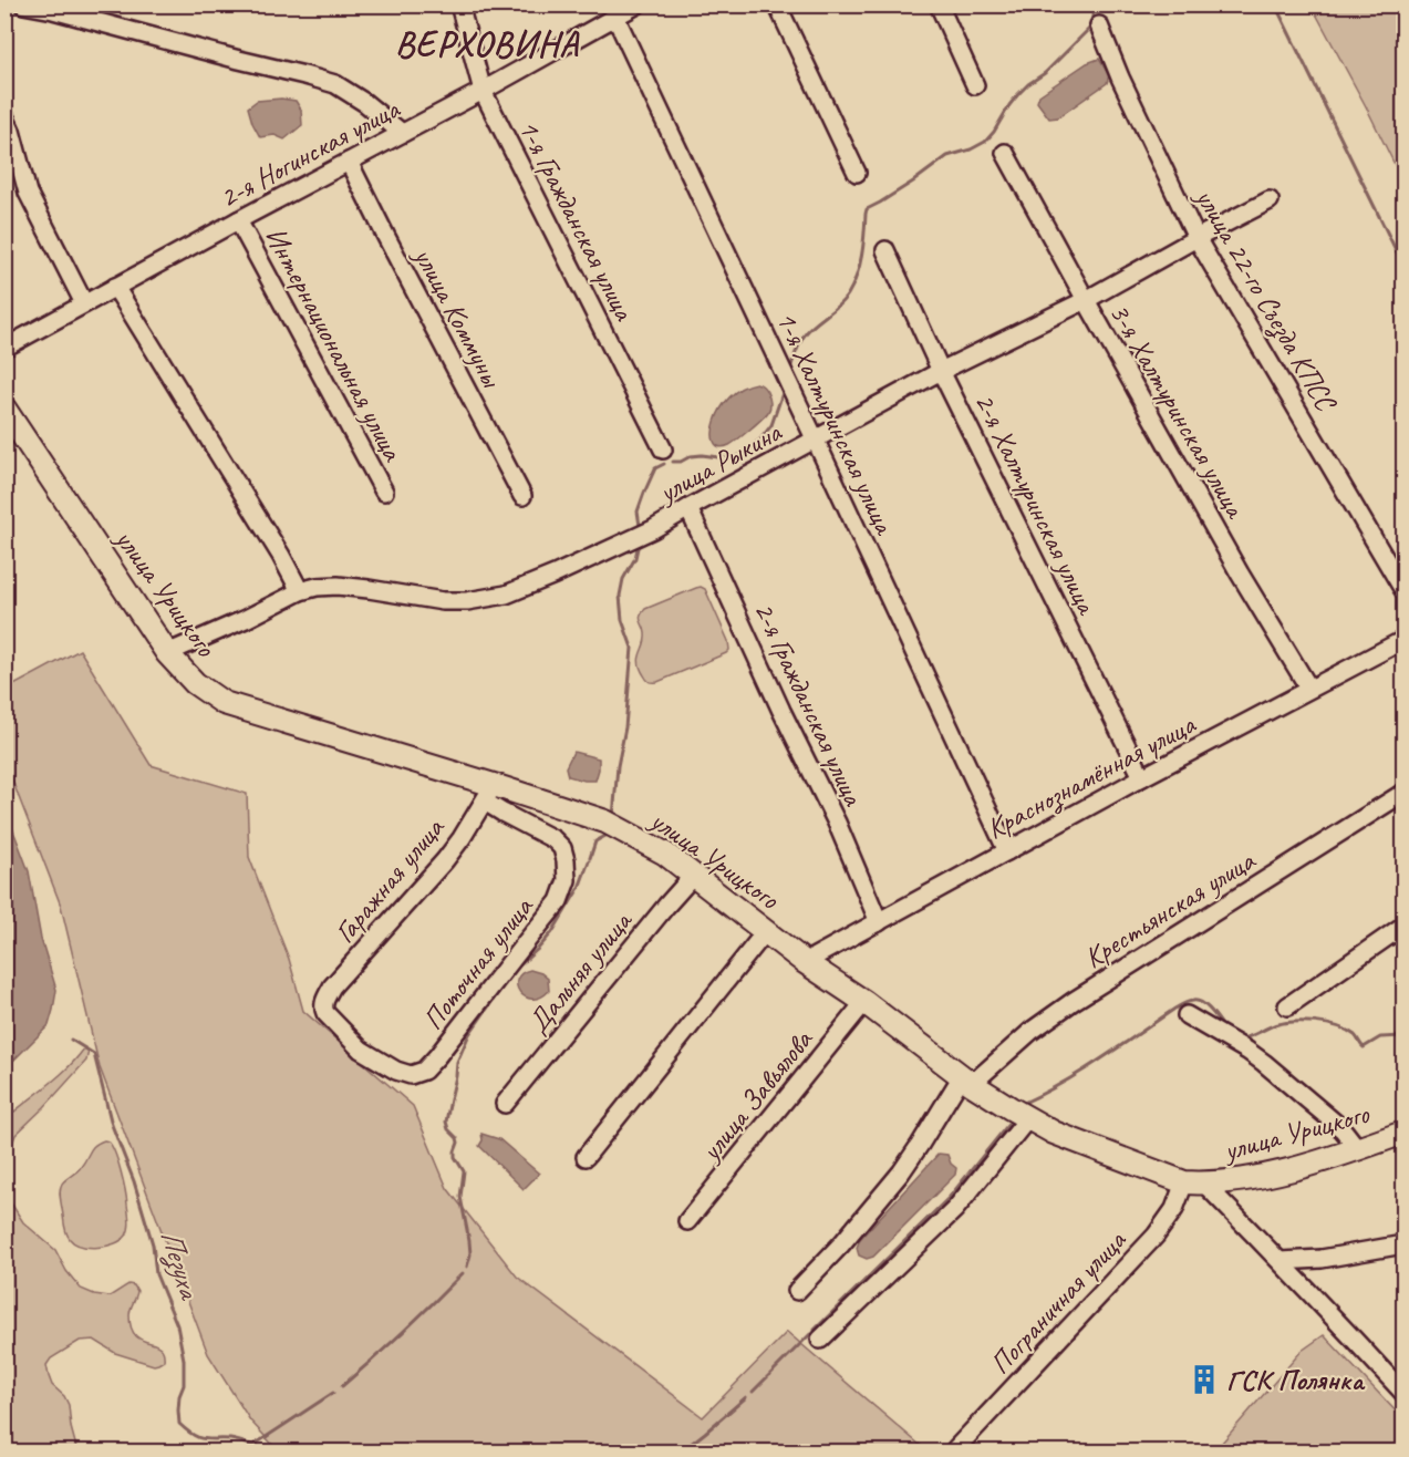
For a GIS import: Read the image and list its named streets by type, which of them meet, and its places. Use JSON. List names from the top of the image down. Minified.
{"streets":{"main road":["улица Урицкого"],"street":["2-я Ногинская улица","1-я Гражданская улица","улица 22-го Съезда КПСС","улица Коммуны","Интернациональная улица","3-я Халтуринская улица","1-я Халтуринская улица","улица Рыкина","2-я Халтуринская улица","2-я Гражданская улица","Краснознамённая улица","Гаражная улица","Крестьянская улица","Поточная улица","Дальняя улица","улица Завьялова","Пограничная улица"]},"crossings":[["2-я Ногинская улица","1-я Гражданская улица"],["2-я Ногинская улица","улица Коммуны"],["2-я Ногинская улица","Интернациональная улица"],["2-я Ногинская улица","1-я Халтуринская улица"],["улица 22-го Съезда КПСС","улица Рыкина"],["3-я Халтуринская улица","улица Рыкина"],["3-я Халтуринская улица","Краснознамённая улица"],["1-я Халтуринская улица","улица Рыкина"],["1-я Халтуринская улица","Краснознамённая улица"],["улица Рыкина","2-я Халтуринская улица"],["улица Рыкина","улица Урицкого"],["улица Рыкина","2-я Гражданская улица"],["2-я Халтуринская улица","Краснознамённая улица"],["улица Урицкого","Краснознамённая улица"],["улица Урицкого","Гаражная улица"],["улица Урицкого","Крестьянская улица"],["улица Урицкого","Поточная улица"],["улица Урицкого","Дальняя улица"],["улица Урицкого","улица Завьялова"],["улица Урицкого","Пограничная улица"],["2-я Гражданская улица","Краснознамённая улица"],["Гаражная улица","Поточная улица"]],"districts":["ВЕРХОВИНА"],"water":["Пезуха"],"places":{"building":["ГСК Полянка"]}}
